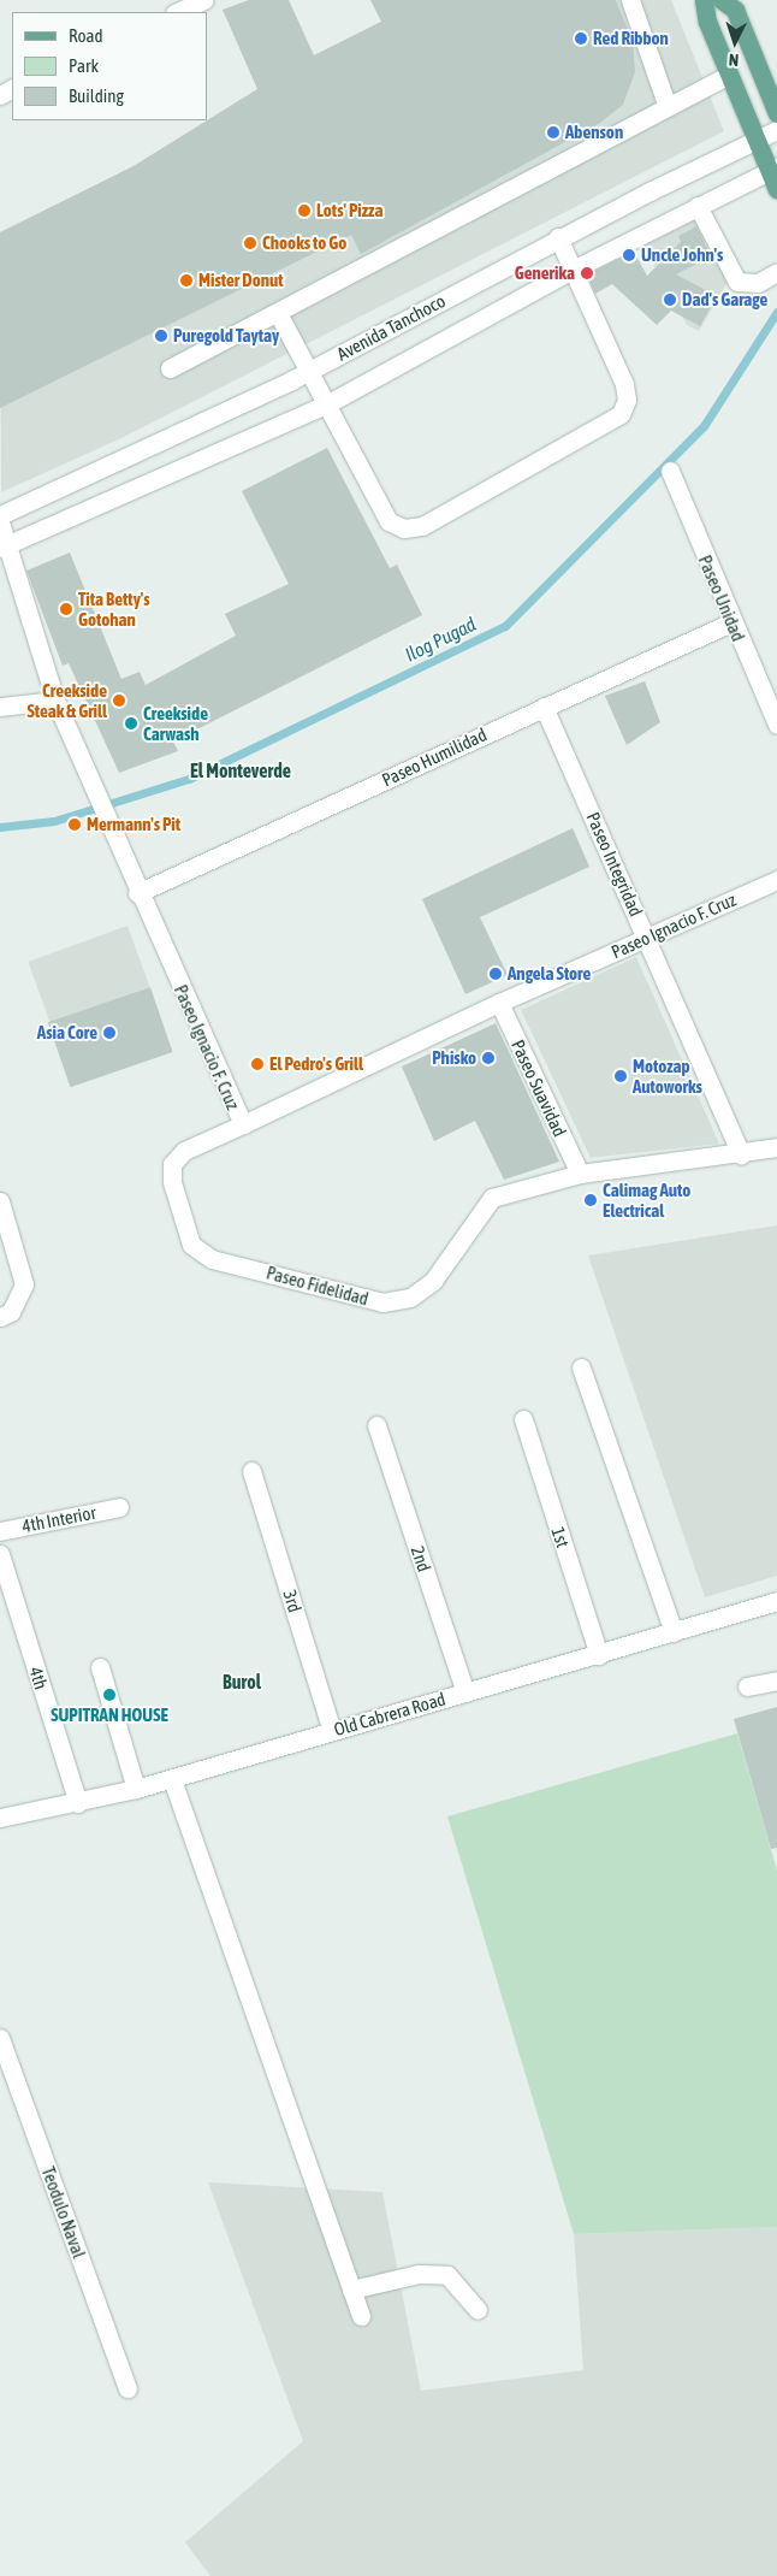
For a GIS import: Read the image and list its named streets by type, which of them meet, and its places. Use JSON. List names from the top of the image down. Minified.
{"streets":{"street":["Avenida Tanchoco","Paseo Unidad","Paseo Humilidad","Paseo Integridad","Paseo Ignacio F. Cruz","Paseo Suavidad","Paseo Fidelidad","4th Interior","1st","2nd","3rd","4th","Old Cabrera Road","Teodulo Naval"]},"crossings":[["Avenida Tanchoco","Paseo Ignacio F. Cruz"],["Paseo Unidad","Paseo Humilidad"],["Paseo Humilidad","Paseo Integridad"],["Paseo Humilidad","Paseo Ignacio F. Cruz"],["Paseo Integridad","Paseo Ignacio F. Cruz"],["Paseo Integridad","Paseo Fidelidad"],["Paseo Ignacio F. Cruz","Paseo Suavidad"],["Paseo Ignacio F. Cruz","Paseo Fidelidad"],["Paseo Suavidad","Paseo Fidelidad"],["1st","Old Cabrera Road"],["2nd","Old Cabrera Road"],["3rd","Old Cabrera Road"],["4th","Old Cabrera Road"]],"districts":["El Monteverde","Burol"],"water":["Ilog Pugad"],"places":["Red Ribbon","Abenson","Lots' Pizza","Chooks to Go","Uncle John's","Generika","Mister Donut","Dad's Garage","Puregold Taytay","Tita Betty's Gotohan","Creekside Steak & Grill","Creekside Carwash","Mermann's Pit","Angela Store","Asia Core","Phisko","El Pedro's Grill","Motozap Autoworks","Calimag Auto Electrical","SUPITRAN HOUSE"],"legend":["Road","Park","Building"],"north":"bottom"}
